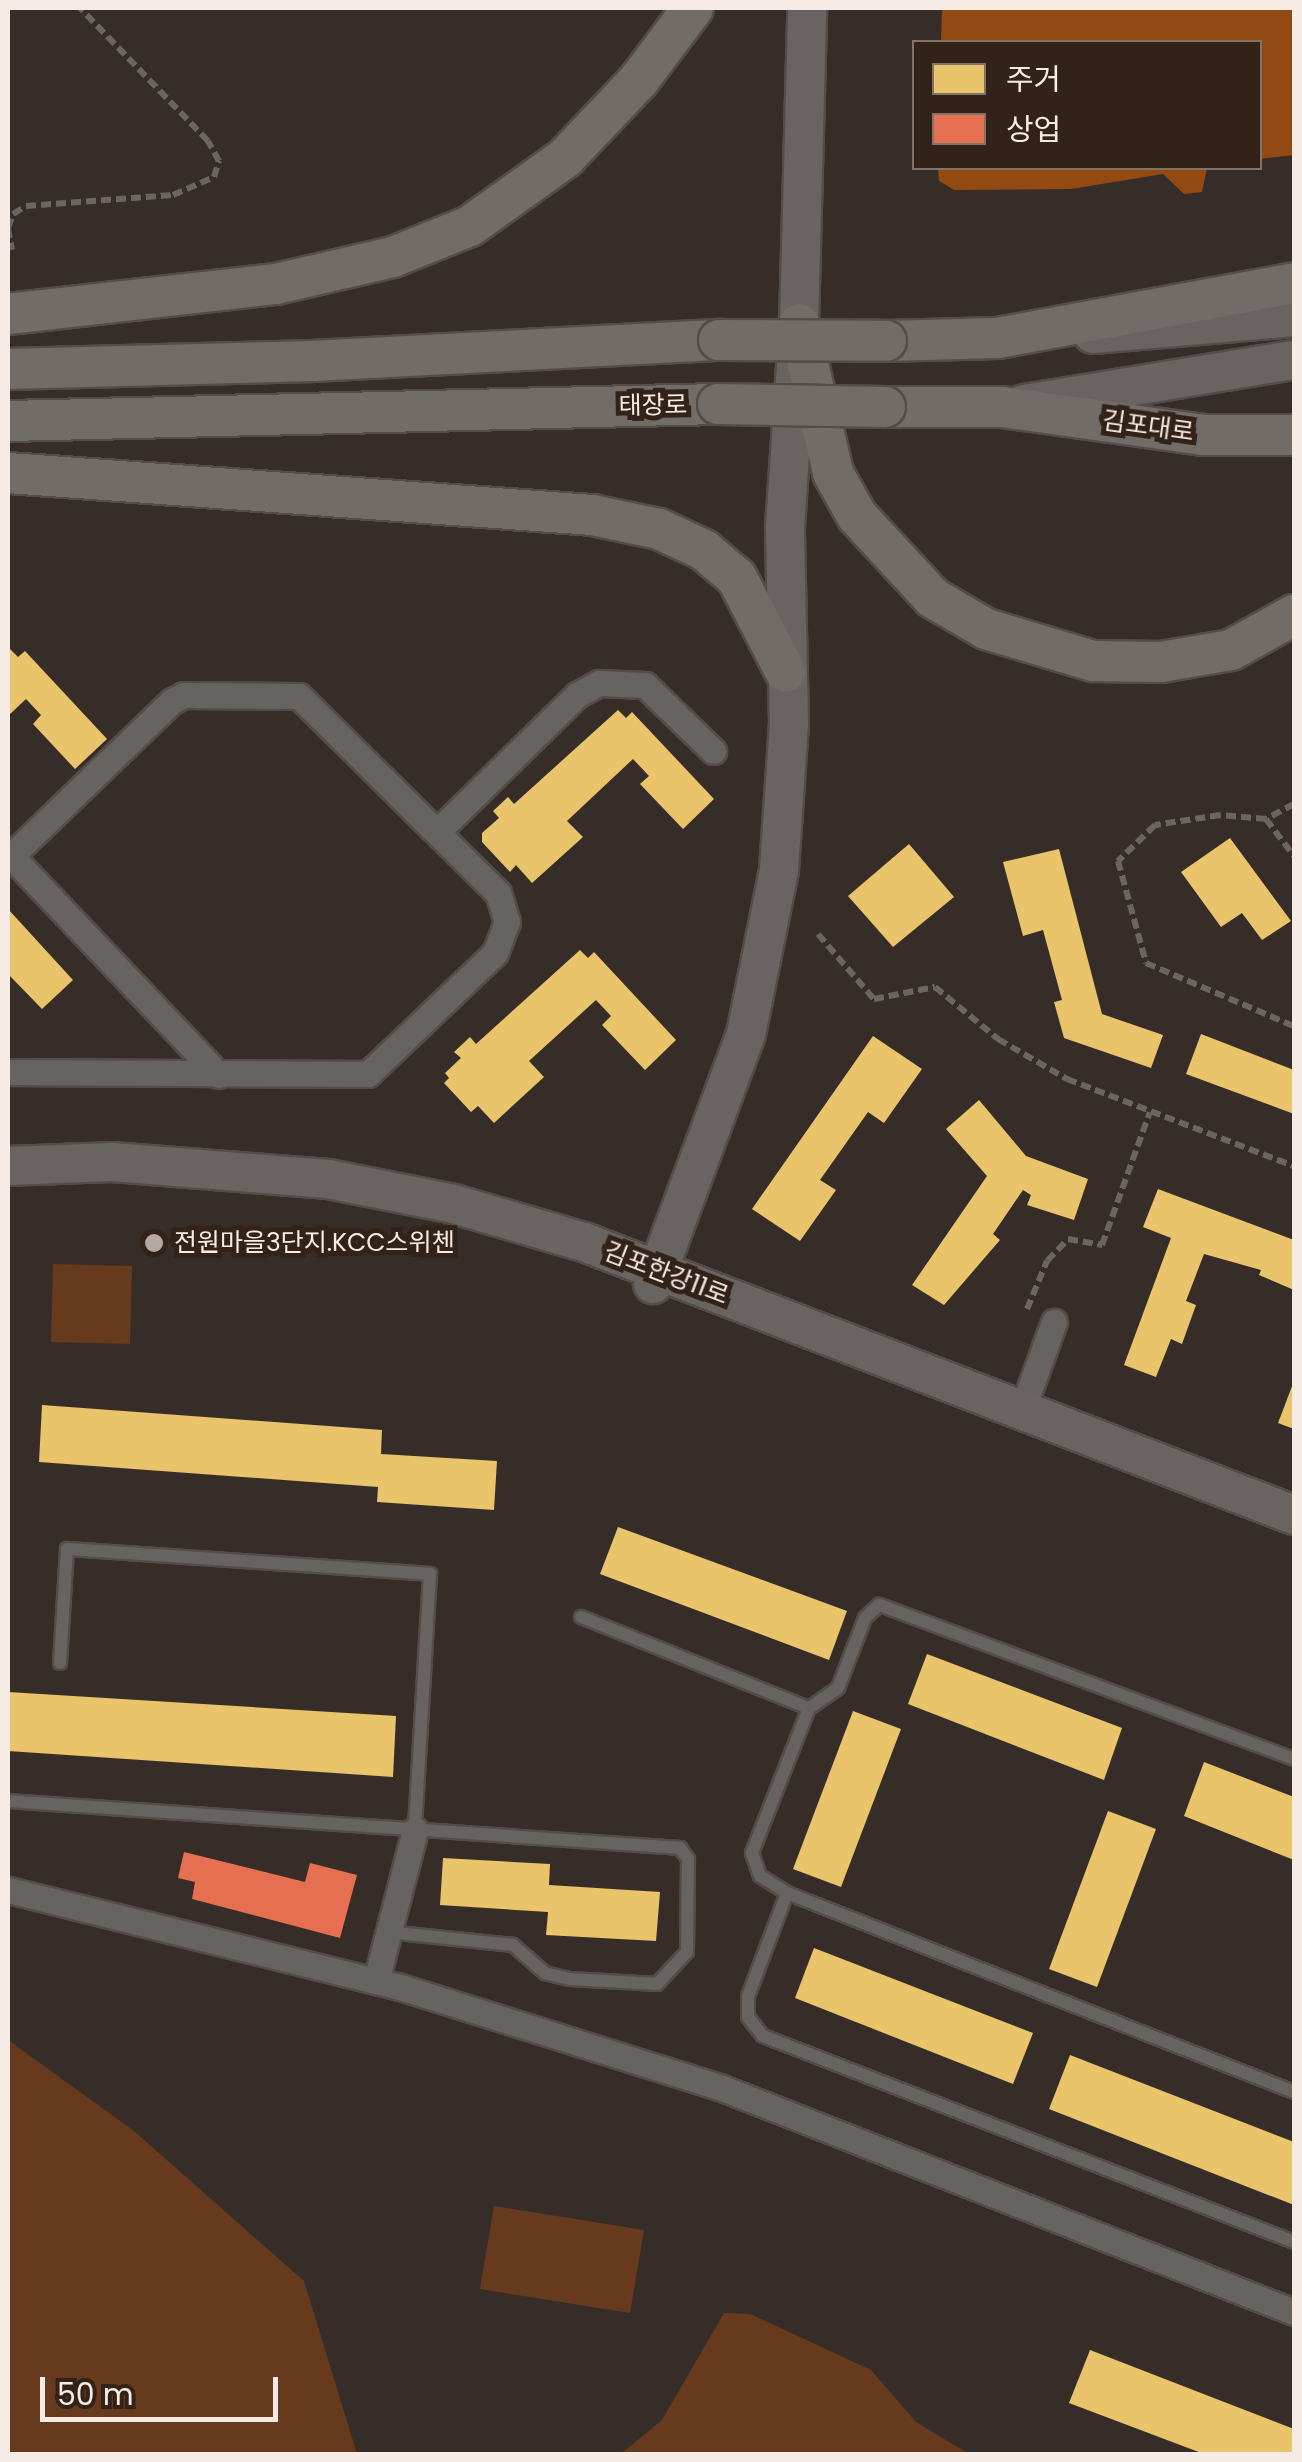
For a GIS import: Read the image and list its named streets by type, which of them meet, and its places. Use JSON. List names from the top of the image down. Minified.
{"streets":{"main road":["태장로","김포대로"],"street":["김포한강11로"]},"crossings":[["태장로","김포대로"]],"places":["전원마을3단지.KCC스위첸"],"legend":["주거","상업"],"scale_bar":"50 m"}
